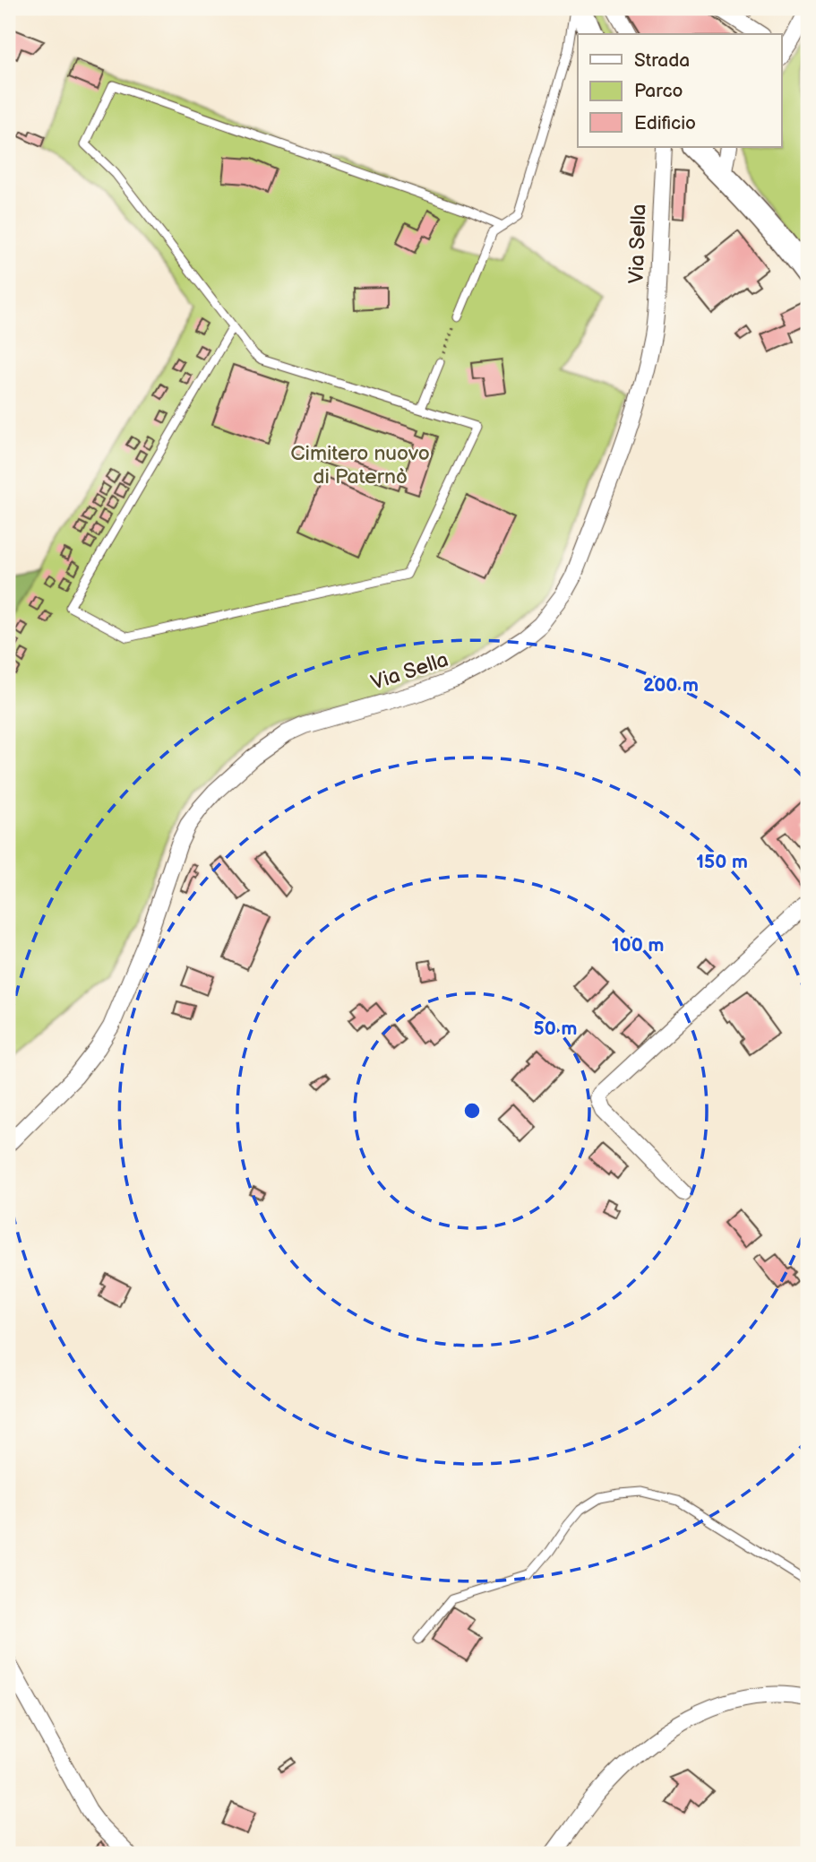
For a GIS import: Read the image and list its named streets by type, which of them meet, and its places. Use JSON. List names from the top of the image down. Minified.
{"streets":{"street":["Via Sella"]},"parks":["Cimitero nuovo di Paternò"],"legend":["Strada","Parco","Edificio"],"rings":["200 m","150 m","100 m","50 m"]}
